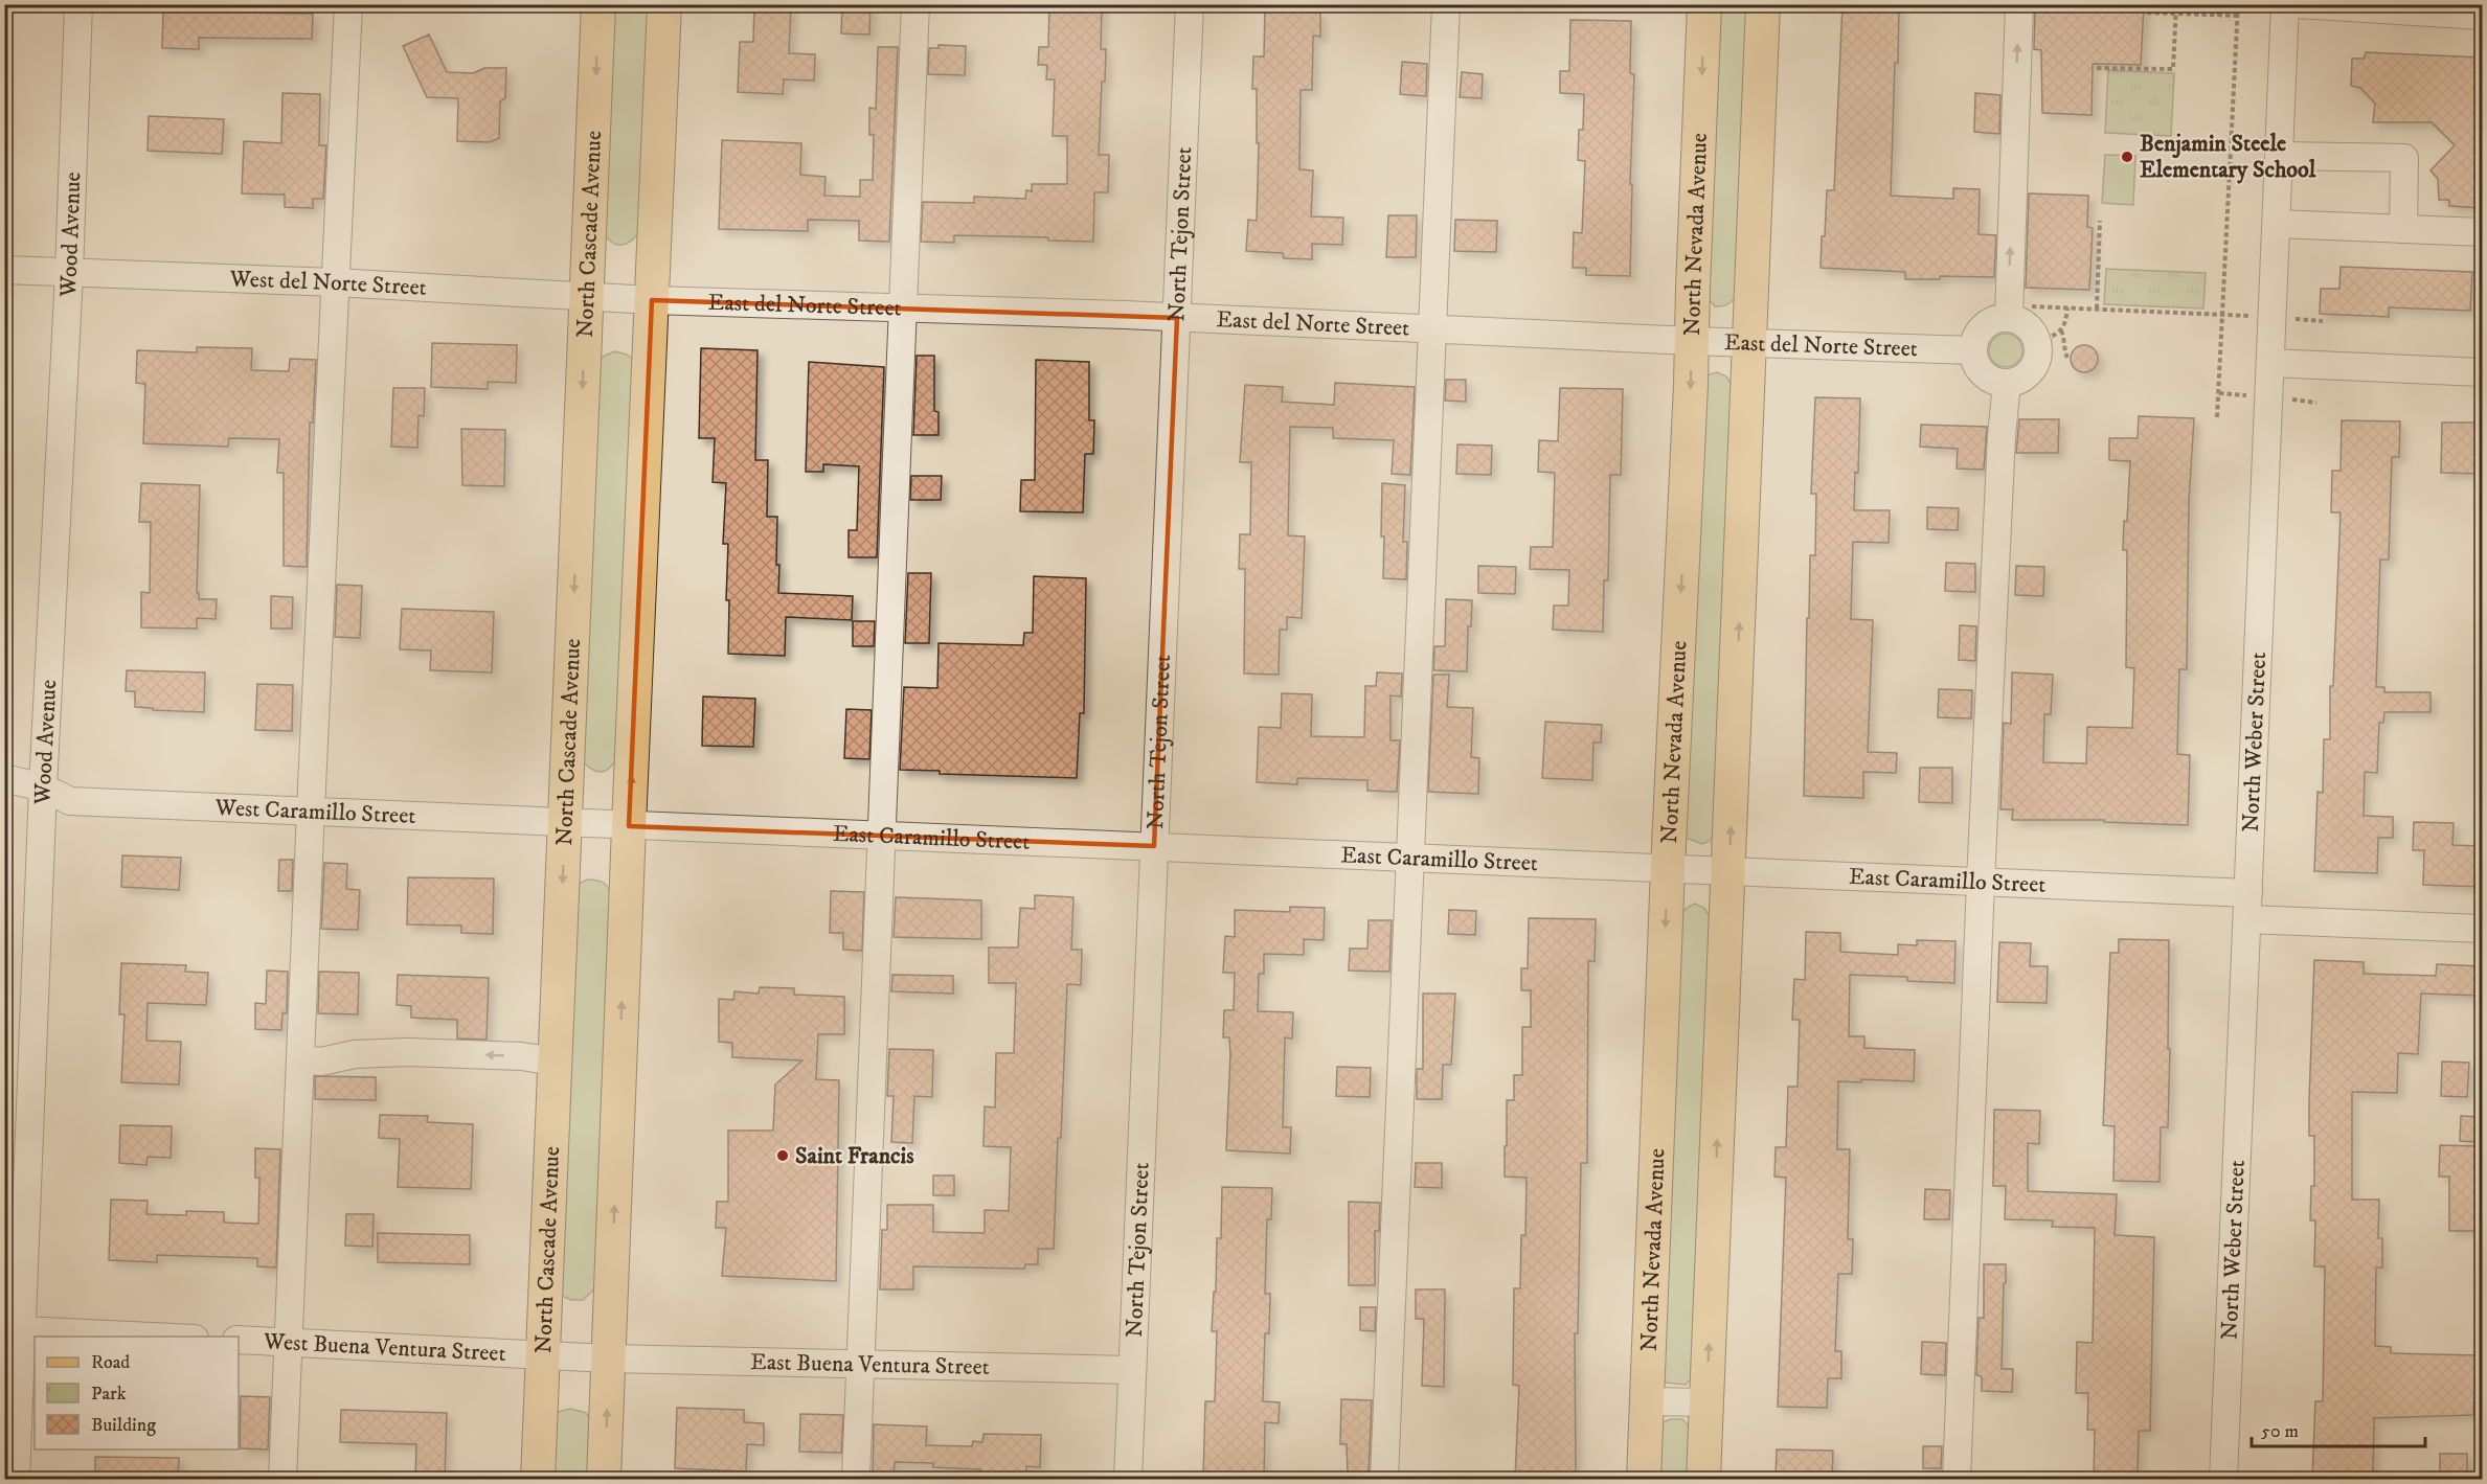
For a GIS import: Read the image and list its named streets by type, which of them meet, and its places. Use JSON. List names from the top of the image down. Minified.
{"streets":{"main road":["North Cascade Avenue","North Nevada Avenue"],"street":["Wood Avenue","North Tejon Street","West del Norte Street","East del Norte Street","North Weber Street","West Caramillo Street","East Caramillo Street","West Buena Ventura Street","East Buena Ventura Street"]},"crossings":[["Wood Avenue","West del Norte Street"],["Wood Avenue","West Caramillo Street"],["North Cascade Avenue","West del Norte Street"],["North Cascade Avenue","West Caramillo Street"],["North Cascade Avenue","West Buena Ventura Street"],["North Tejon Street","East del Norte Street"],["North Tejon Street","East Caramillo Street"],["North Tejon Street","East Buena Ventura Street"],["North Nevada Avenue","East del Norte Street"],["North Nevada Avenue","East Caramillo Street"],["West del Norte Street","East del Norte Street"],["North Weber Street","East Caramillo Street"],["West Caramillo Street","East Caramillo Street"],["West Buena Ventura Street","East Buena Ventura Street"]],"places":["Benjamin Steele Elementary School","Saint Francis"],"legend":["Road","Park","Building"],"scale_bar":"50 m"}
